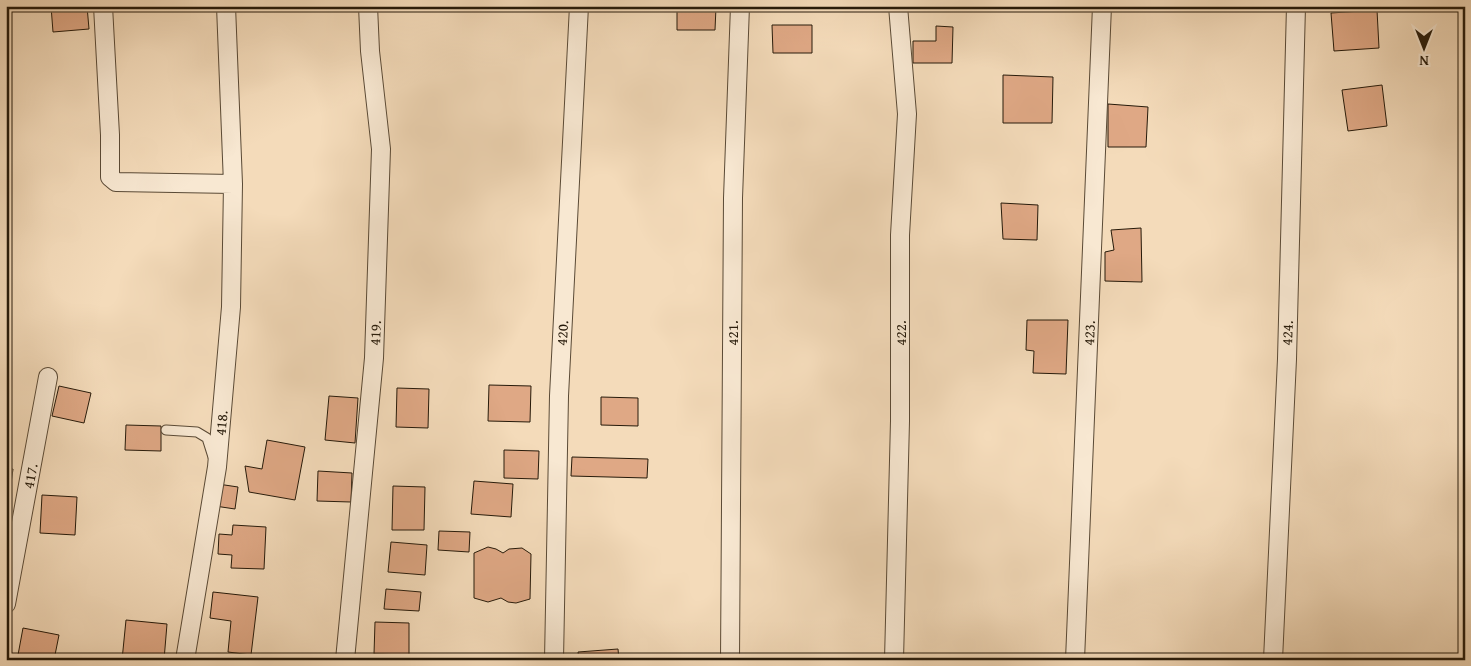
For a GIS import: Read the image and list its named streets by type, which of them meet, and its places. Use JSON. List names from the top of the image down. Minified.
{"streets":{"street":["419.","420.","421.","422.","423.","424.","418.","417."]},"north":"bottom"}
